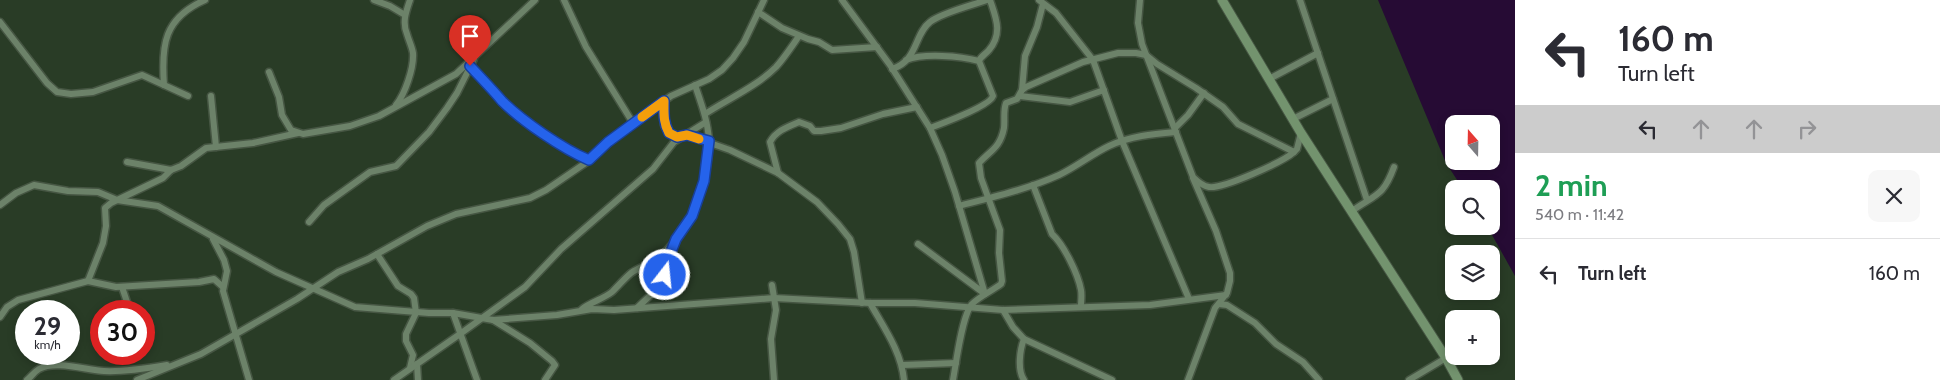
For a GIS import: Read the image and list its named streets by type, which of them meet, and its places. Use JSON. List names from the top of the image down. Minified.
{"north":"top","page":{"turn":["160 m","Turn left"],"map_buttons":"+","heading":["2 min","540 m · 11:42"],"list":[{"name":"Turn left","value":"160 m"}],"speed":"29 km/h","limit":"30"}}
